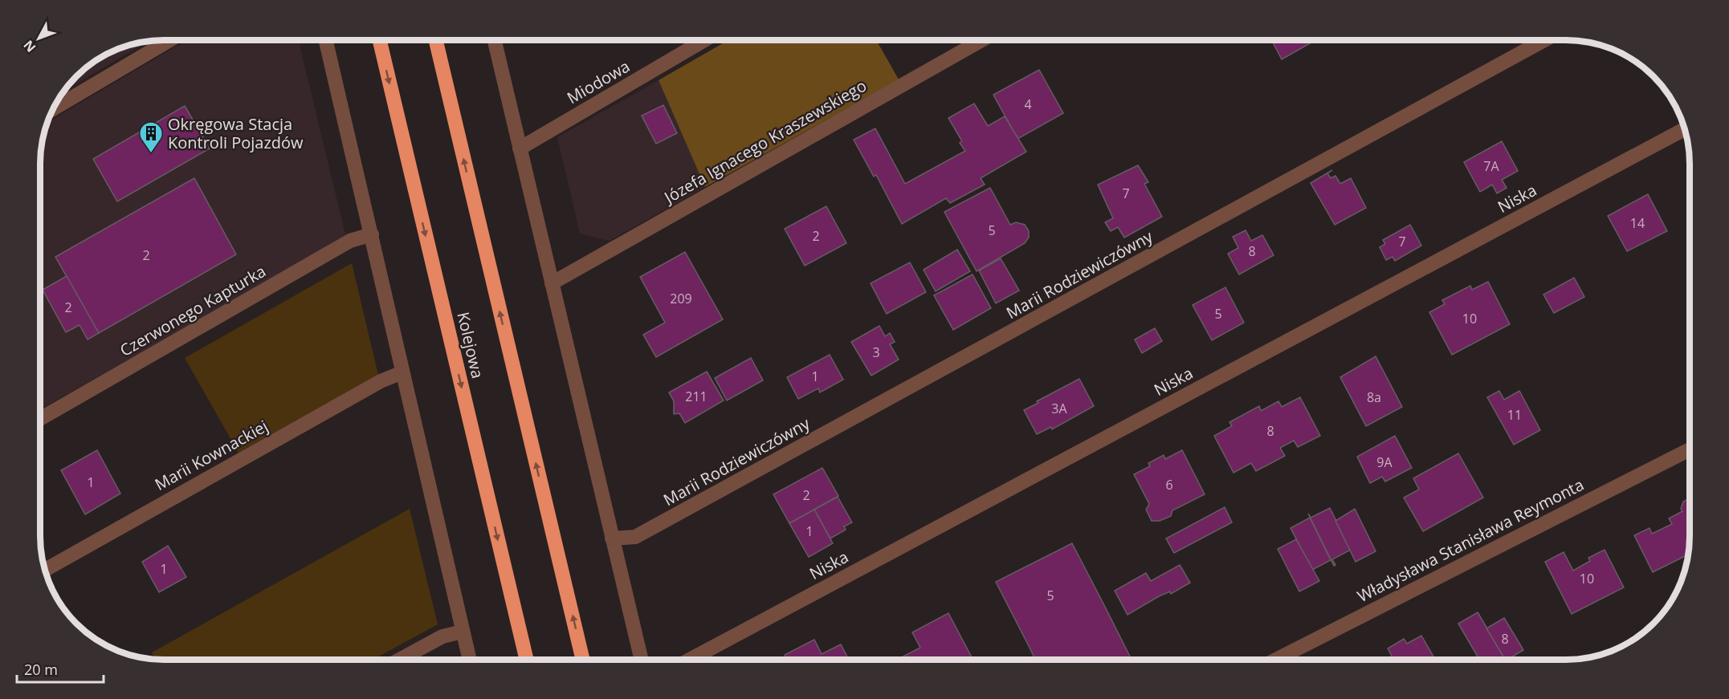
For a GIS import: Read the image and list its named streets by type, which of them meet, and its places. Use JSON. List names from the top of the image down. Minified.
{"streets":{"highway":["Kolejowa"],"street":["Miodowa","Józefa Ignacego Kraszewskiego","Niska","Marii Rodziewiczówny","Czerwonego Kapturka","Marii Kownackiej","Władysława Stanisława Reymonta"]},"places":{"building":["Okręgowa Stacja Kontroli Pojazdów"]},"house_numbers":["4","7A","7","14","5","2","7","8","2","209","2","5","10","3","1","211","8a","3A","11","8","9A","1","6","2","1","1","10","5","8"],"scale_bar":"20 m","north":"bottom left"}
